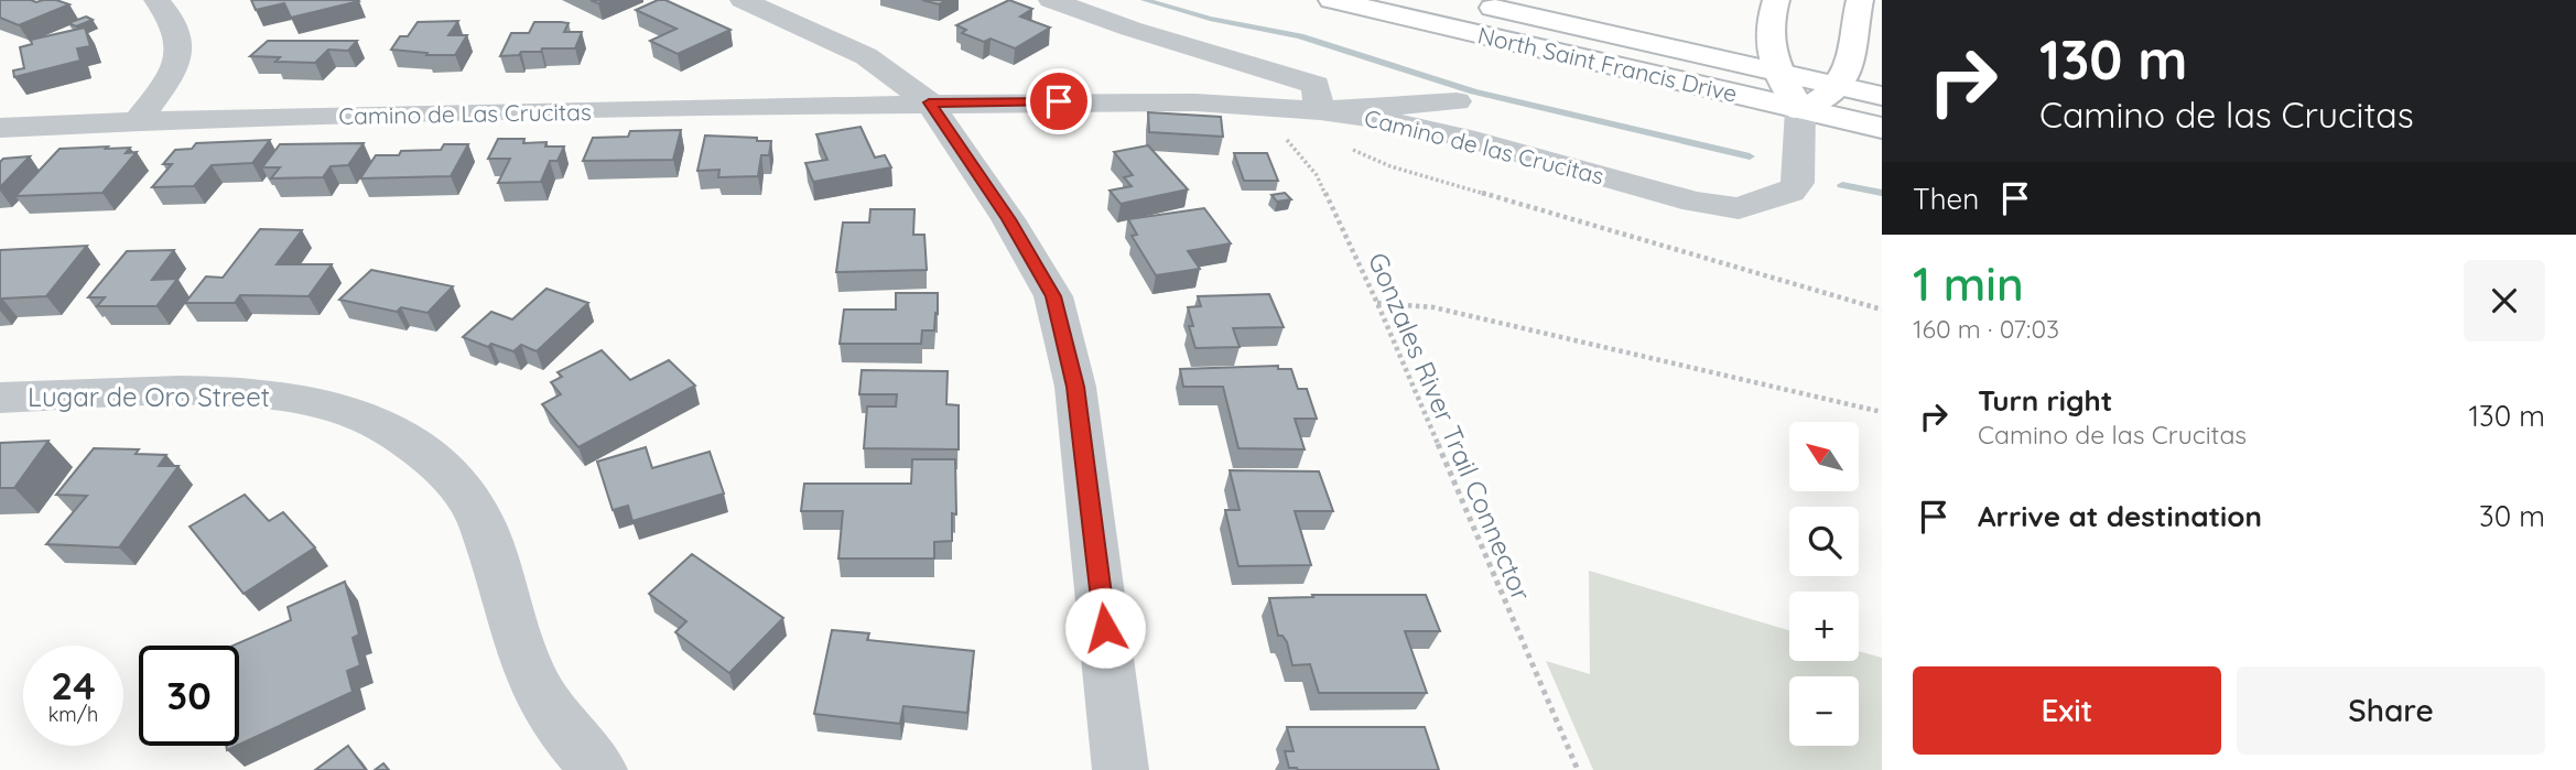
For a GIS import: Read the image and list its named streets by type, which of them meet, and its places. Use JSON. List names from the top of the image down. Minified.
{"streets":{"main road":["North Saint Francis Drive"],"street":["Camino de Las Crucitas","Camino de las Crucitas","Lugar de Oro Street"],"path":["Gonzales River Trail Connector"]},"crossings":[["North Saint Francis Drive","Camino de las Crucitas"],["Camino de Las Crucitas","Camino de las Crucitas"],["Camino de las Crucitas","Gonzales River Trail Connector"]],"north":"top left","page":{"turn":["130 m","Camino de las Crucitas"],"then":"Then","heading":["1 min","160 m · 07:03"],"list":[{"name":"Turn right","note":"Camino de las Crucitas","value":"130 m"},{"name":"Arrive at destination","value":"30 m"}],"map_buttons":["+","−"],"speed":"24 km/h","limit":"30","buttons":["Exit","Share"]}}
